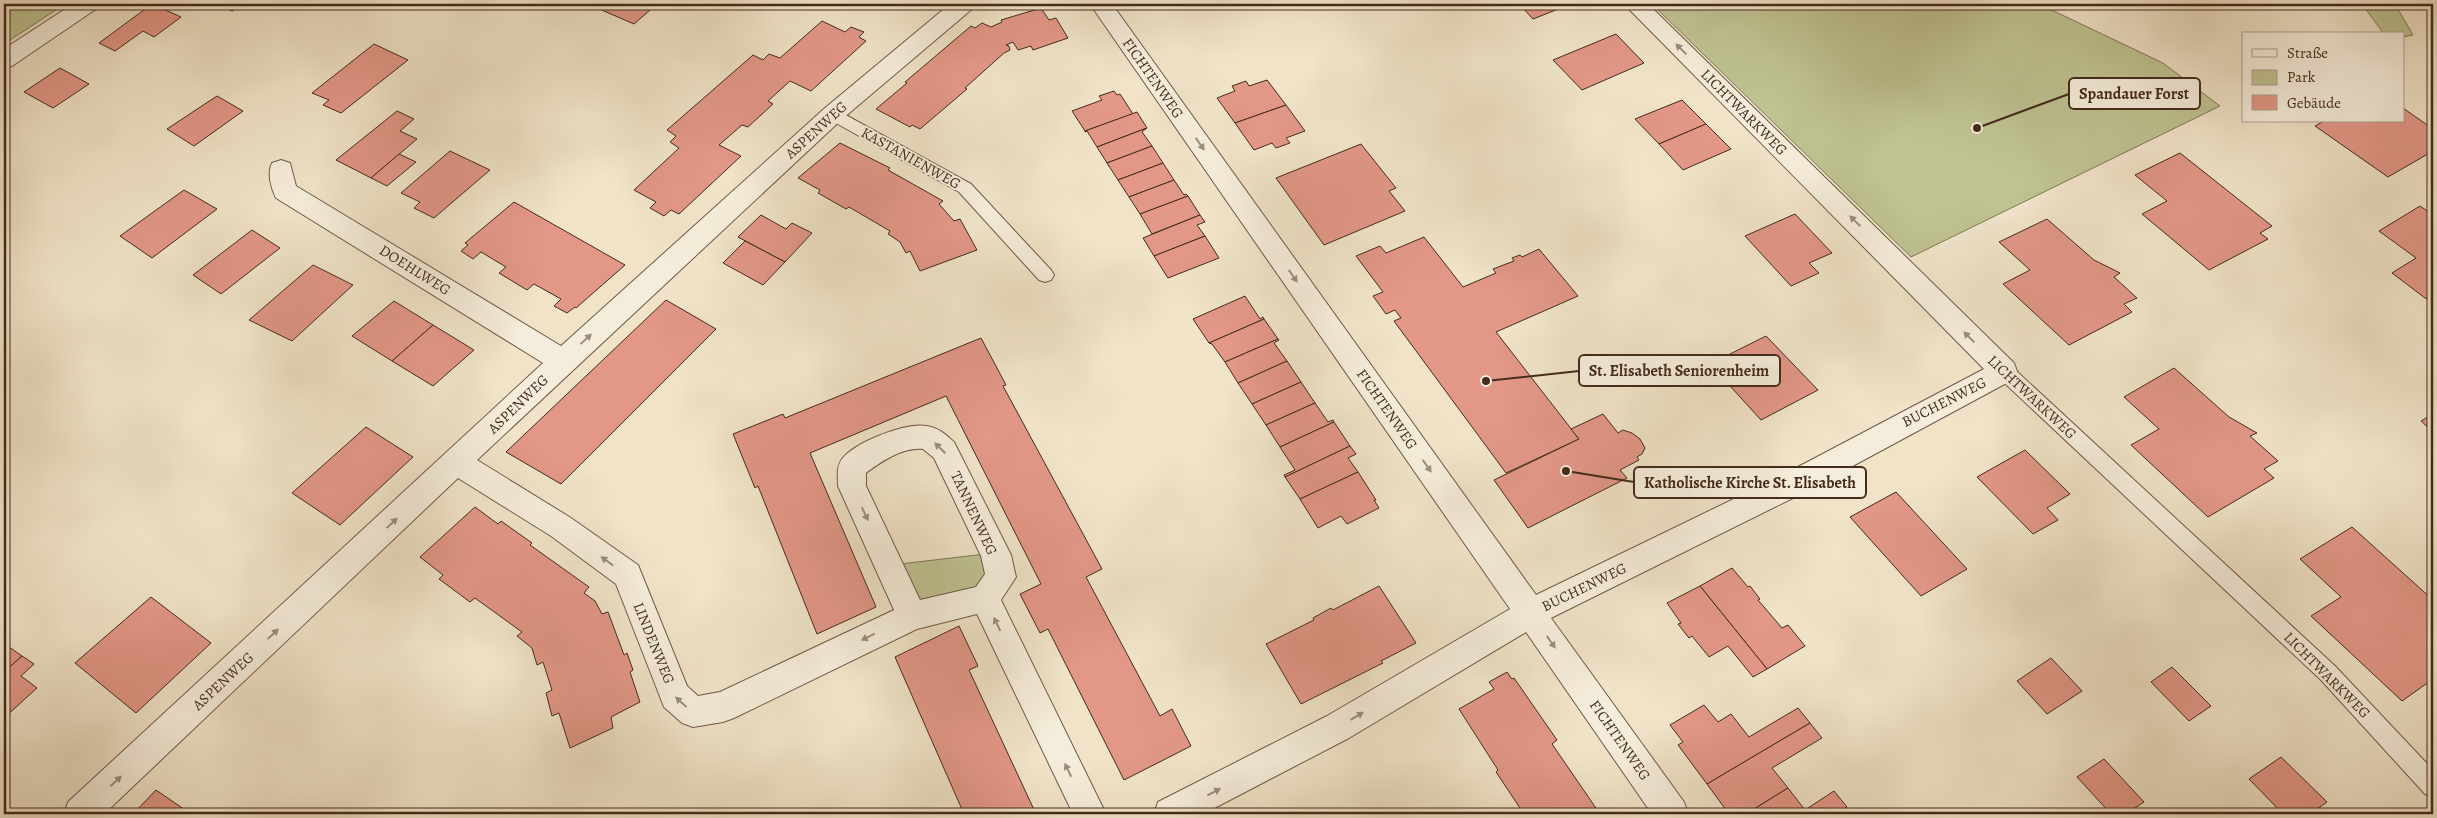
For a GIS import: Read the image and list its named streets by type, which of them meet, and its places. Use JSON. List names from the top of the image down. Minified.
{"streets":{"street":["FICHTENWEG","LICHTWARKWEG","ASPENWEG","DOEHLWEG","BUCHENWEG","TANNENWEG","LINDENWEG"],"lane":["KASTANIENWEG"]},"crossings":[["FICHTENWEG","BUCHENWEG"],["LICHTWARKWEG","BUCHENWEG"],["ASPENWEG","KASTANIENWEG"],["ASPENWEG","DOEHLWEG"],["ASPENWEG","LINDENWEG"],["TANNENWEG","LINDENWEG"]],"one_way":["FICHTENWEG","LICHTWARKWEG","ASPENWEG","BUCHENWEG","LINDENWEG"],"places":["Spandauer Forst","St. Elisabeth Seniorenheim","Katholische Kirche St. Elisabeth"],"legend":["Straße","Park","Gebäude"]}
